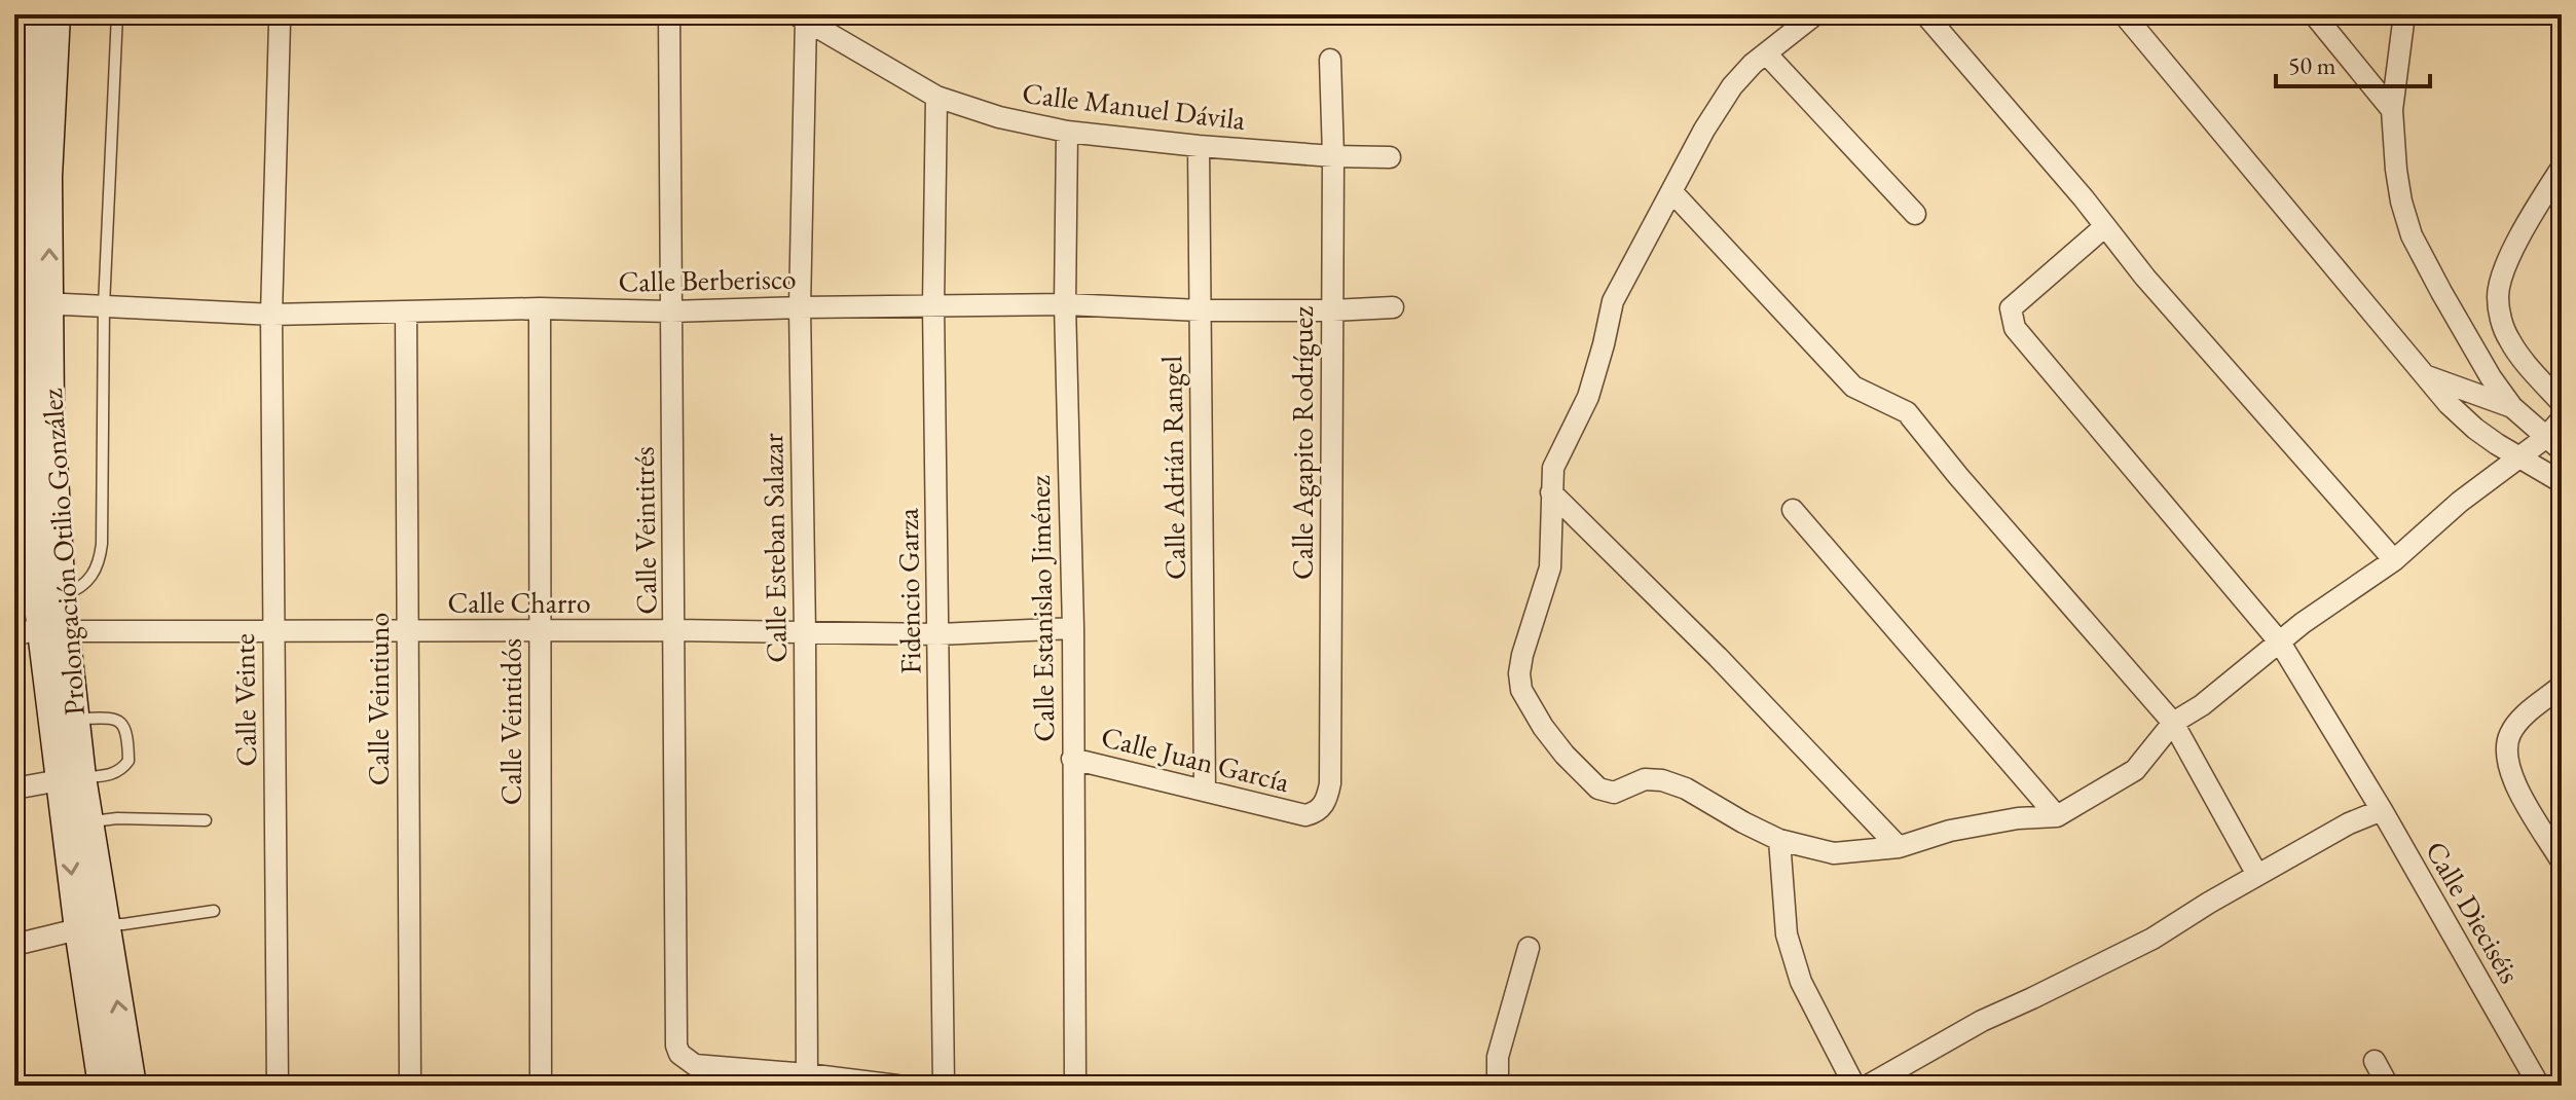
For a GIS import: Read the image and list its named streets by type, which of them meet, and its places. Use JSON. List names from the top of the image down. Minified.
{"streets":{"main road":["Prolongación Otilio González"],"street":["Calle Manuel Dávila","Calle Berberisco","Calle Agapito Rodríguez","Calle Adrián Rangel","Calle Veintitrés","Calle Esteban Salazar","Fidencio Garza","Calle Charro","Calle Estanislao Jiménez","Calle Veintiuno","Calle Veinte","Calle Veintidós","Calle Juan García","Calle Dieciséis"]},"crossings":[["Calle Manuel Dávila","Calle Agapito Rodríguez"],["Calle Manuel Dávila","Calle Adrián Rangel"],["Calle Manuel Dávila","Calle Esteban Salazar"],["Calle Manuel Dávila","Fidencio Garza"],["Calle Manuel Dávila","Calle Estanislao Jiménez"],["Calle Berberisco","Calle Agapito Rodríguez"],["Calle Berberisco","Calle Adrián Rangel"],["Calle Berberisco","Calle Veintitrés"],["Calle Berberisco","Calle Esteban Salazar"],["Calle Berberisco","Prolongación Otilio González"],["Calle Berberisco","Fidencio Garza"],["Calle Berberisco","Calle Estanislao Jiménez"],["Calle Berberisco","Calle Veintiuno"],["Calle Berberisco","Calle Veinte"],["Calle Berberisco","Calle Veintidós"],["Calle Agapito Rodríguez","Calle Juan García"],["Calle Adrián Rangel","Calle Juan García"],["Calle Veintitrés","Calle Charro"],["Calle Esteban Salazar","Calle Charro"],["Prolongación Otilio González","Calle Charro"],["Fidencio Garza","Calle Charro"],["Calle Charro","Calle Estanislao Jiménez"],["Calle Charro","Calle Veintiuno"],["Calle Charro","Calle Veinte"],["Calle Charro","Calle Veintidós"],["Calle Estanislao Jiménez","Calle Juan García"]],"scale_bar":"50 m"}
